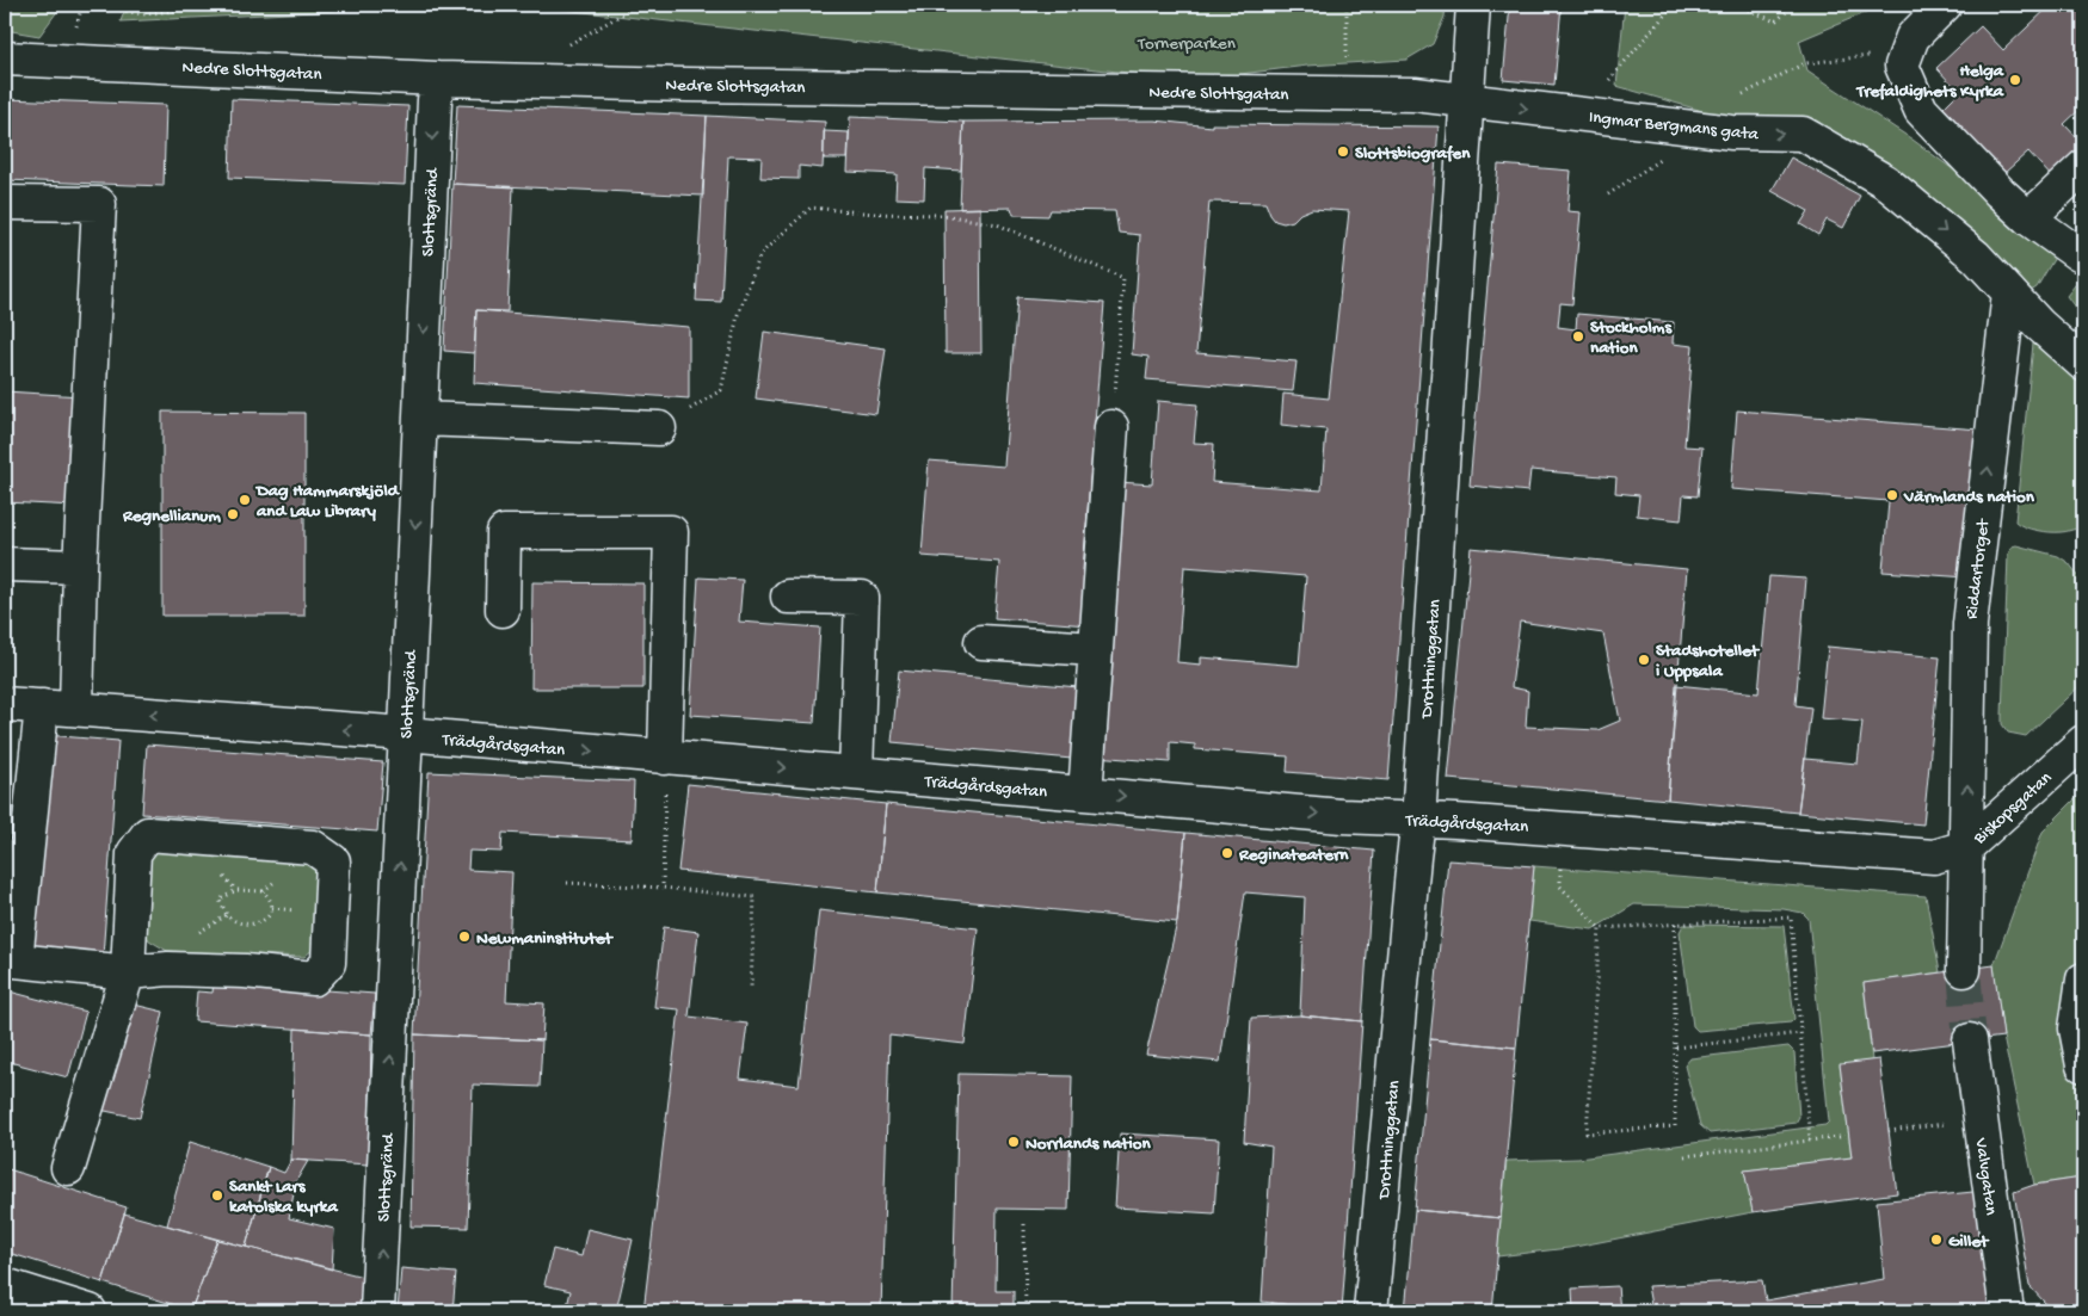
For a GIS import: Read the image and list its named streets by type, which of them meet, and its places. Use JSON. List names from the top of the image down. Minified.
{"streets":{"street":["Nedre Slottsgatan","Ingmar Bergmans gata","Slottsgränd","Riddartorget","Drottninggatan","Trädgårdsgatan","Biskopsgatan","Valvgatan"]},"crossings":[["Nedre Slottsgatan","Ingmar Bergmans gata"],["Nedre Slottsgatan","Slottsgränd"],["Nedre Slottsgatan","Drottninggatan"],["Ingmar Bergmans gata","Riddartorget"],["Ingmar Bergmans gata","Drottninggatan"],["Slottsgränd","Trädgårdsgatan"],["Riddartorget","Trädgårdsgatan"],["Riddartorget","Biskopsgatan"],["Drottninggatan","Trädgårdsgatan"],["Trädgårdsgatan","Biskopsgatan"]],"one_way":["Ingmar Bergmans gata","Riddartorget"],"parks":["Tornerparken"],"places":["Helga Trefaldighets Kyrka","Slottsbiografen","Stockholms nation","Värmlands nation","Dag Hammarskjöld and Law Library","Regnellianum","Stadshotellet i Uppsala","Reginateatern","Newmaninstitutet","Norrlands nation","Sankt Lars katolska kyrka","Gillet"]}
